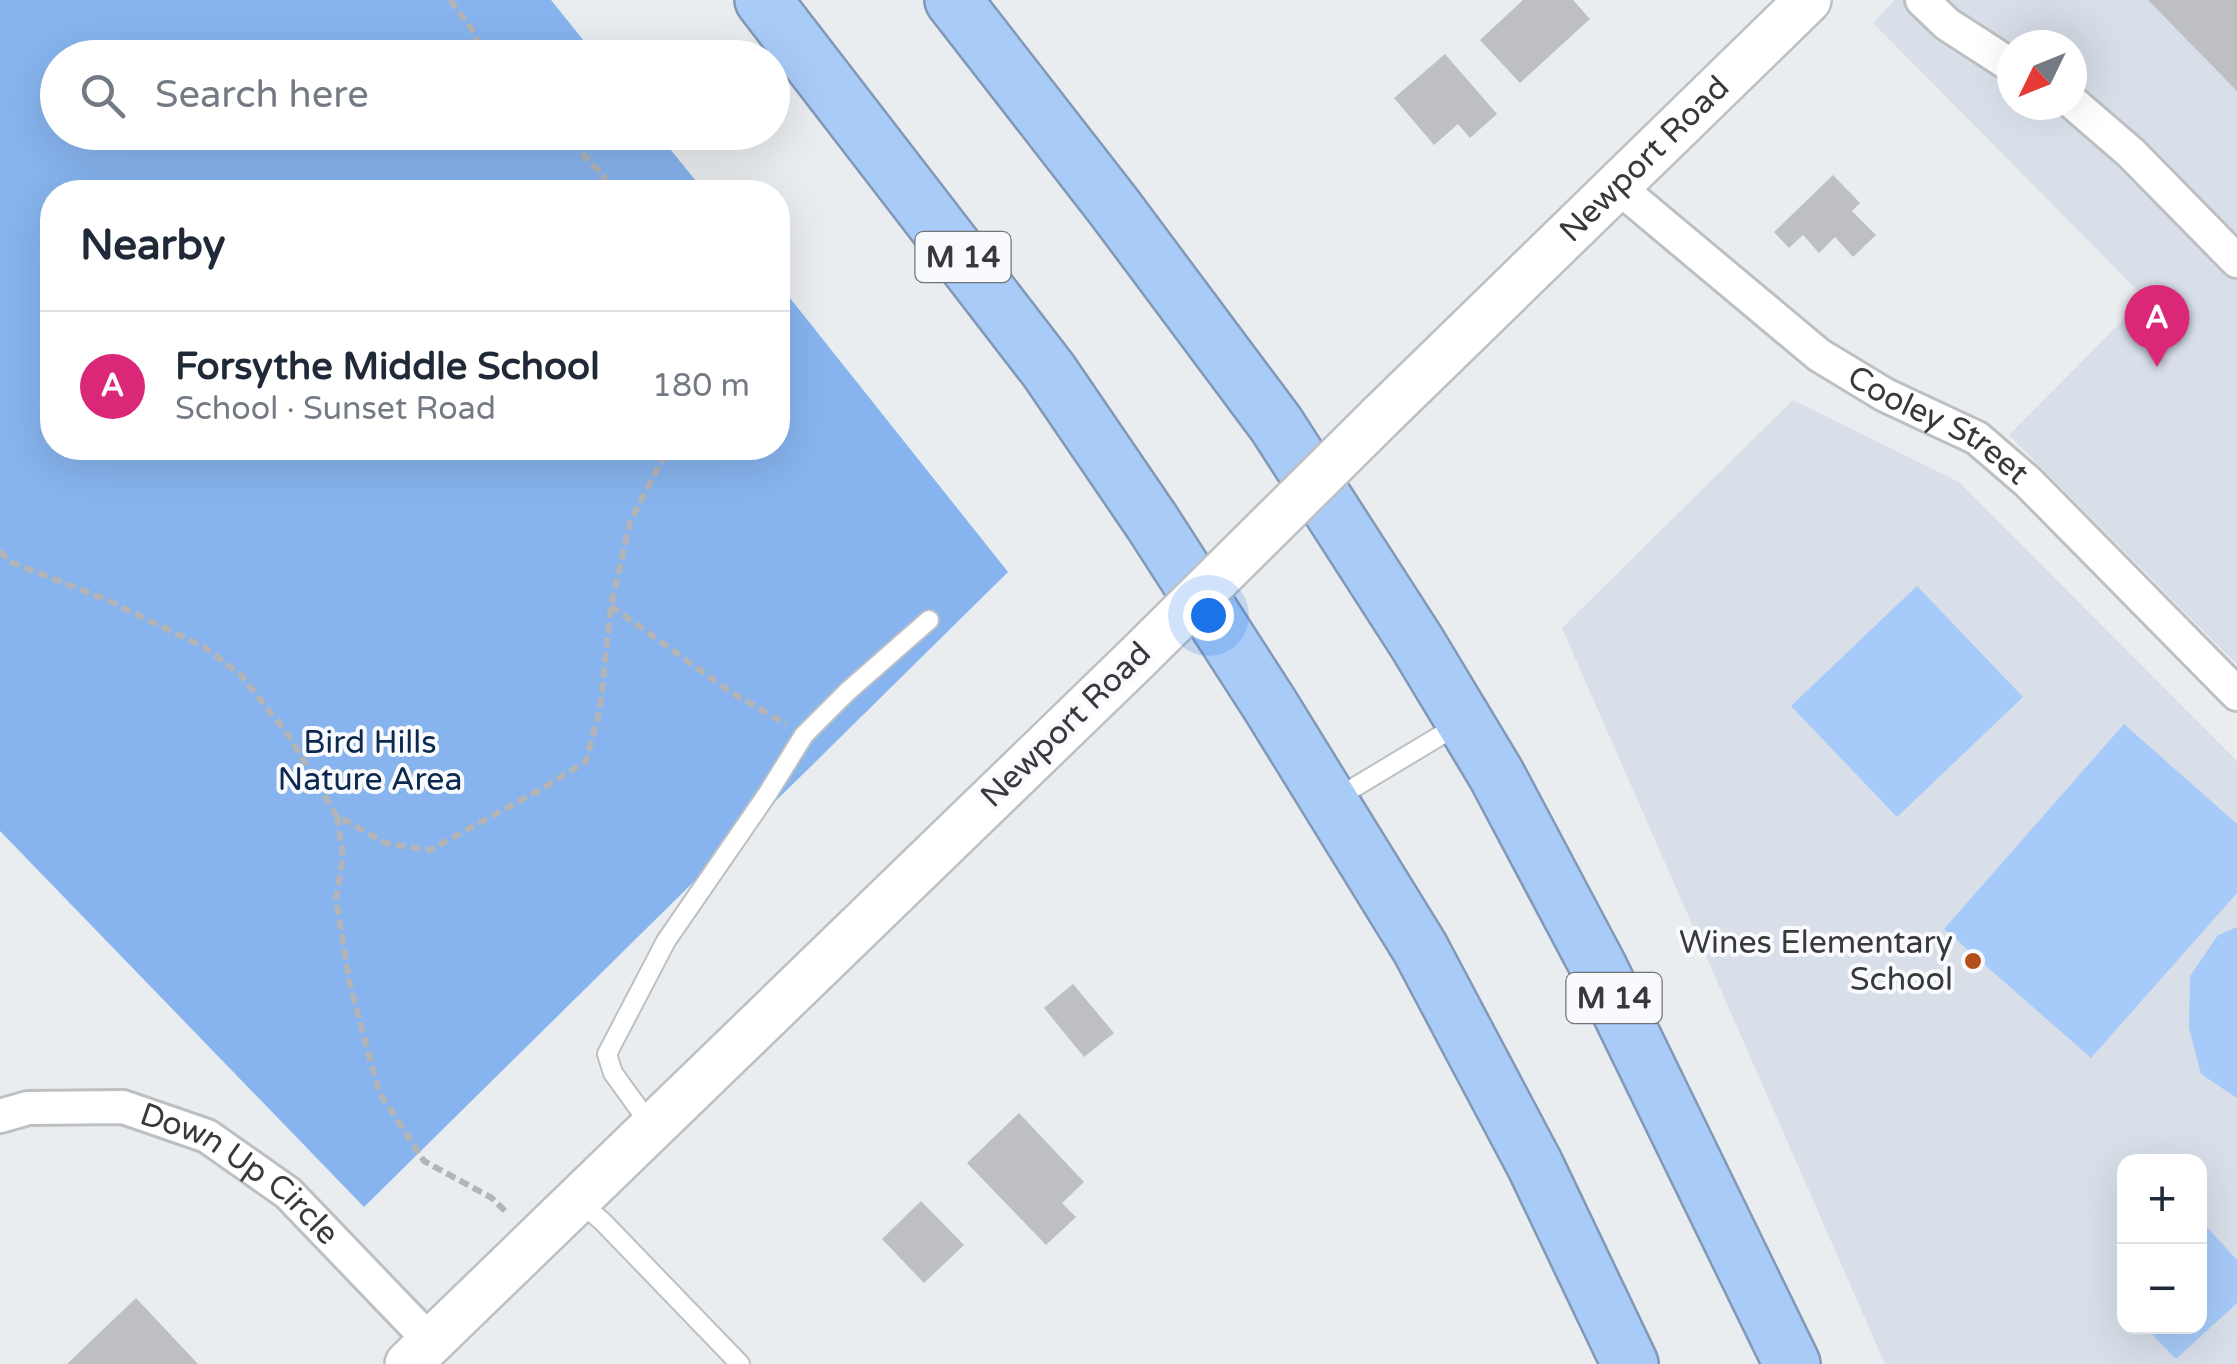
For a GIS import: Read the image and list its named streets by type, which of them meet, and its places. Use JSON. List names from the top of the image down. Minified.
{"streets":{"highway":["M 14"],"street":["Newport Road","Cooley Street","Down Up Circle"]},"crossings":[["Newport Road","Cooley Street"],["Newport Road","Down Up Circle"]],"parks":["Bird Hills Nature Area"],"places":["Wines Elementary School"],"north":"bottom left","page":{"search":"Search here","heading":"Nearby","pins":"A","list":[{"mark":"A","name":"Forsythe Middle School","note":"School · Sunset Road","value":"180 m"}],"map_buttons":["+","−"]}}
